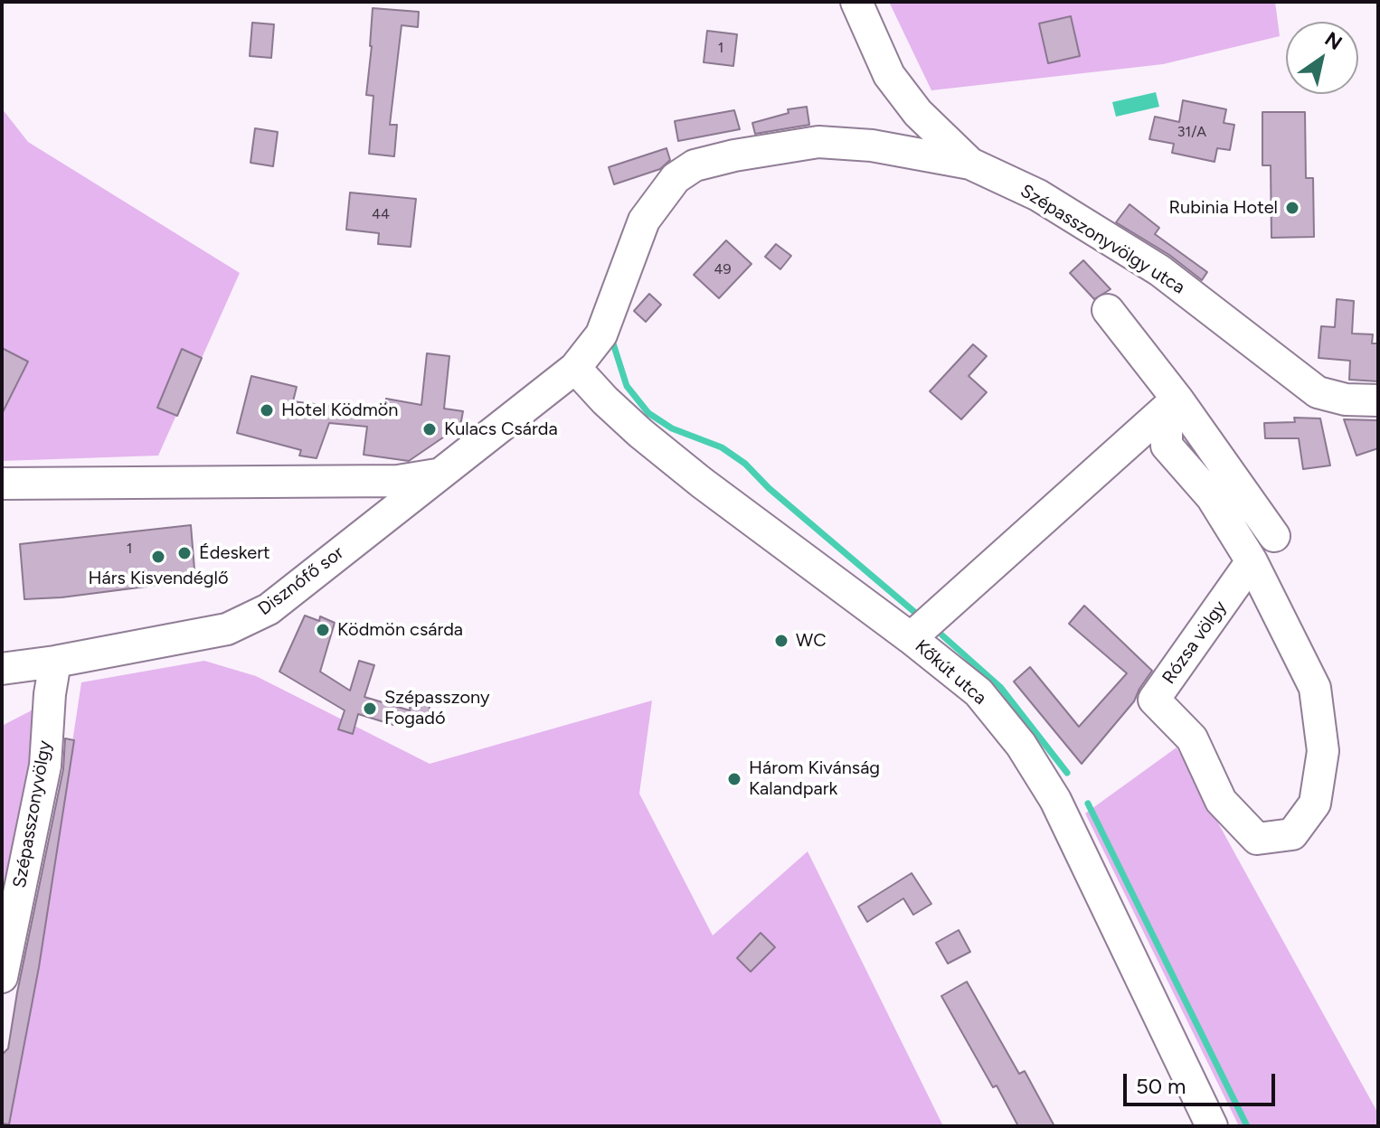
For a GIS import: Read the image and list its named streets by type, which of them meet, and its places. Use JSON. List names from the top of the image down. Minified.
{"streets":{"street":["Szépasszonyvölgy utca","Disznófő sor","Rózsa völgy","Kőkút utca","Szépasszonyvölgy"]},"crossings":[["Szépasszonyvölgy utca","Kőkút utca"],["Disznófő sor","Szépasszonyvölgy"]],"places":["Rubinia Hotel","Hotel Ködmön","Kulacs Csárda","Édeskert","Hárs Kisvendéglő","Ködmön csárda","WC","Szépasszony Fogadó","Három Kivánság Kalandpark"],"house_numbers":["1","31/A","44","49","1"],"scale_bar":"50 m","north":"top right"}
